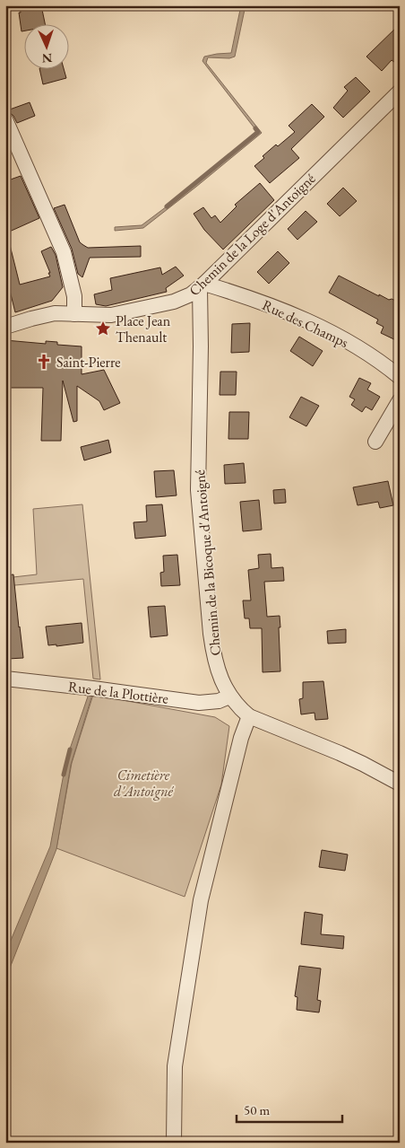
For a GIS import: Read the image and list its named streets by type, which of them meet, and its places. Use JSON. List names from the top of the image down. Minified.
{"streets":{"street":["Chemin de la Loge d'Antoigné","Rue des Champs","Chemin de la Bicoque d'Antoigné","Rue de la Plottière"]},"crossings":[["Chemin de la Loge d'Antoigné","Rue des Champs"],["Chemin de la Loge d'Antoigné","Chemin de la Bicoque d'Antoigné"],["Rue des Champs","Chemin de la Bicoque d'Antoigné"],["Chemin de la Bicoque d'Antoigné","Rue de la Plottière"]],"parks":["Cimetière d'Antoigné"],"places":{"place":["Place Jean Thenault"],"church":["Saint-Pierre"]},"scale_bar":"50 m","north":"bottom"}
